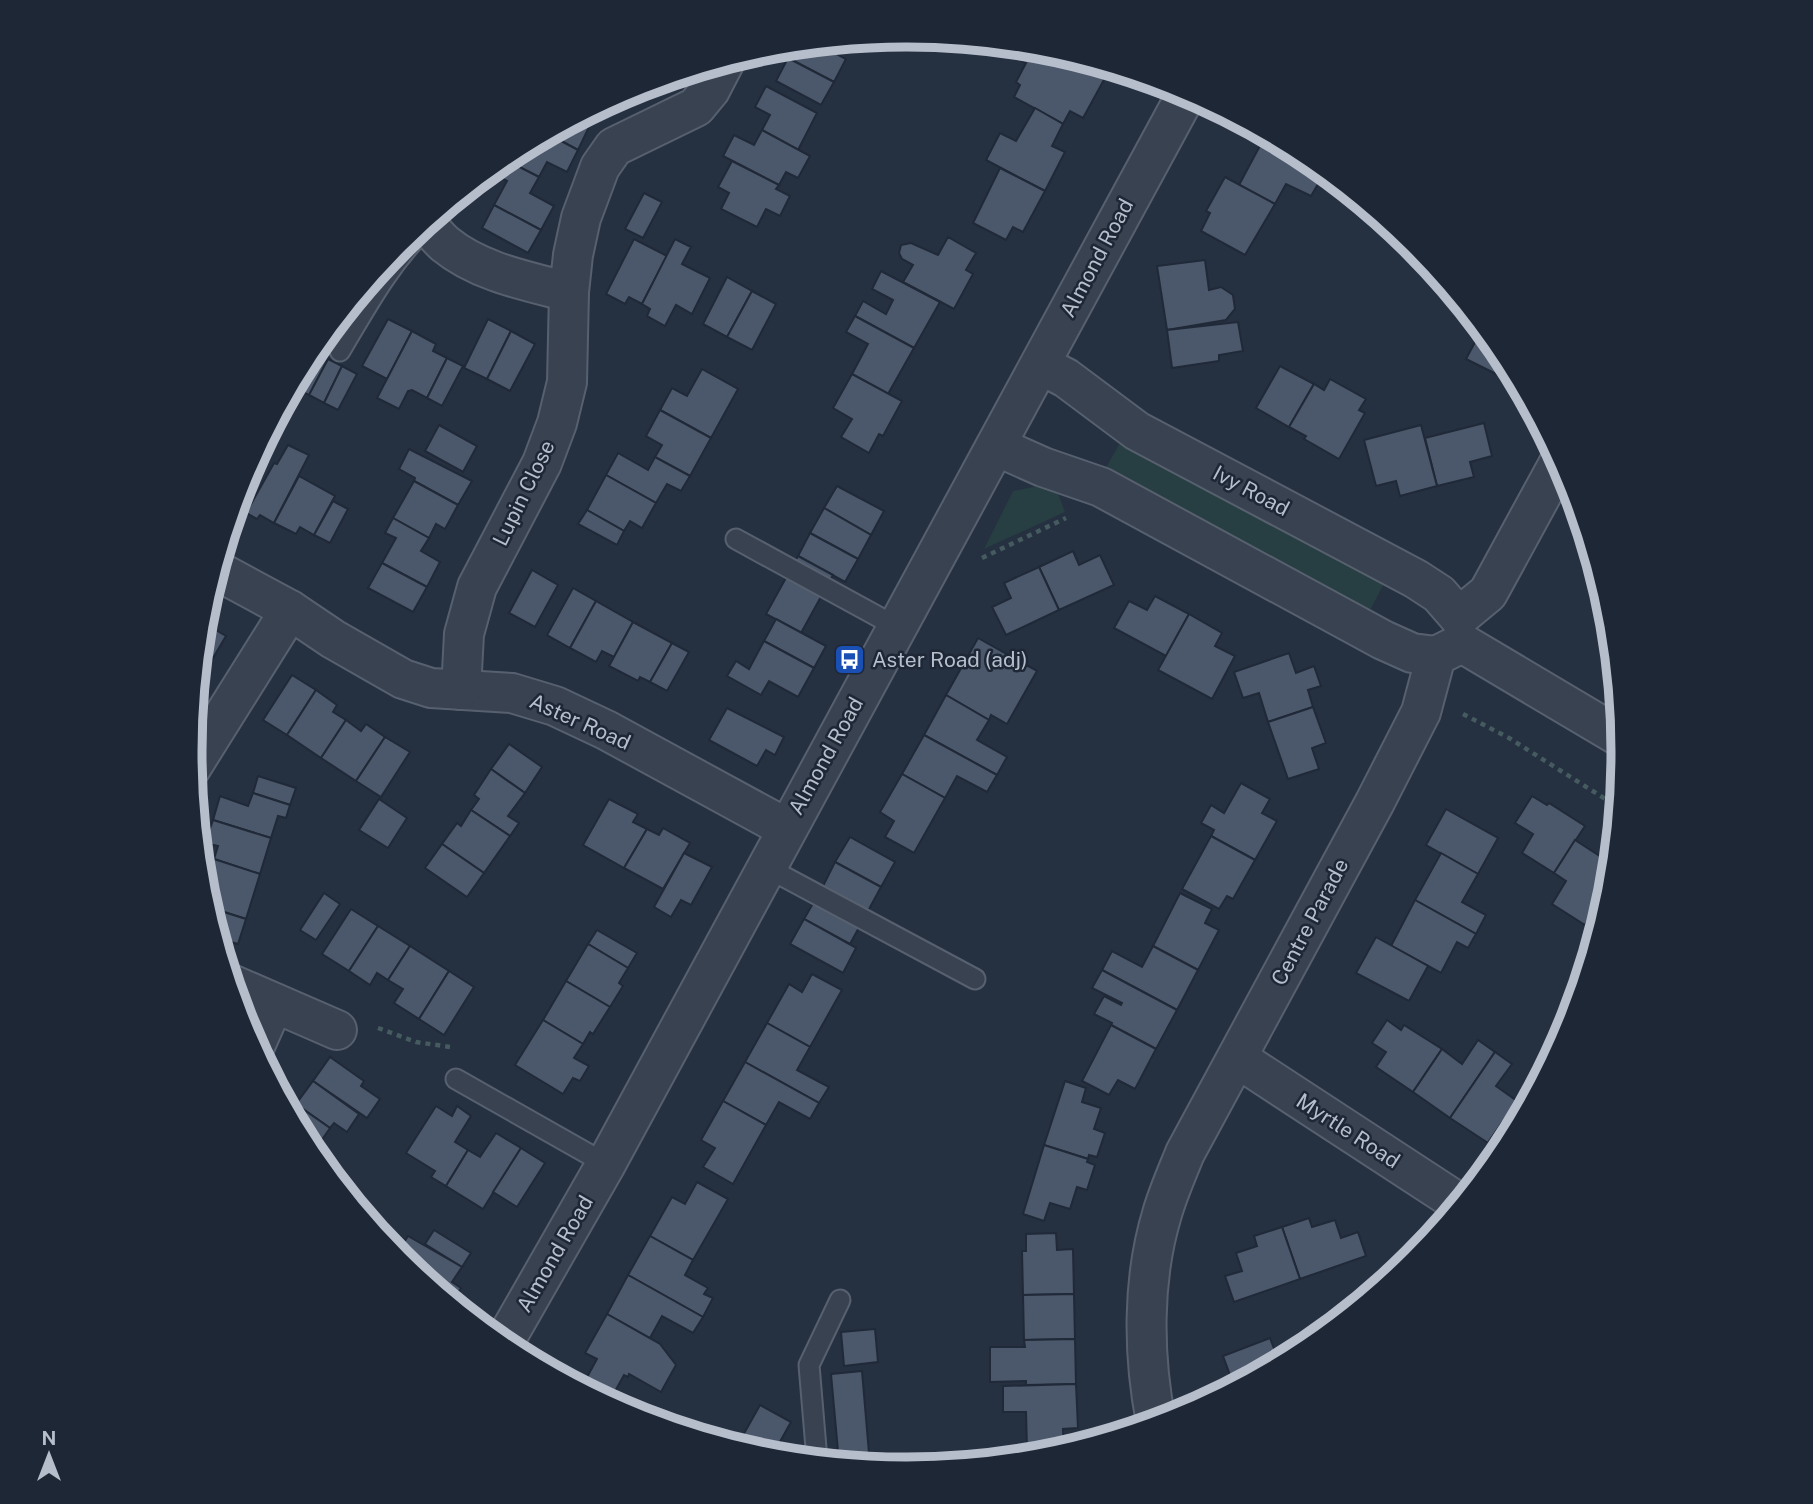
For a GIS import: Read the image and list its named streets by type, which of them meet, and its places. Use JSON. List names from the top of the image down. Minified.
{"streets":{"street":["Almond Road","Ivy Road","Lupin Close","Aster Road","Centre Parade","Myrtle Road"]},"crossings":[["Almond Road","Ivy Road"],["Almond Road","Aster Road"],["Ivy Road","Centre Parade"],["Lupin Close","Aster Road"],["Centre Parade","Myrtle Road"]],"places":{"bus stop":["Aster Road (adj)"]},"north":"top"}
